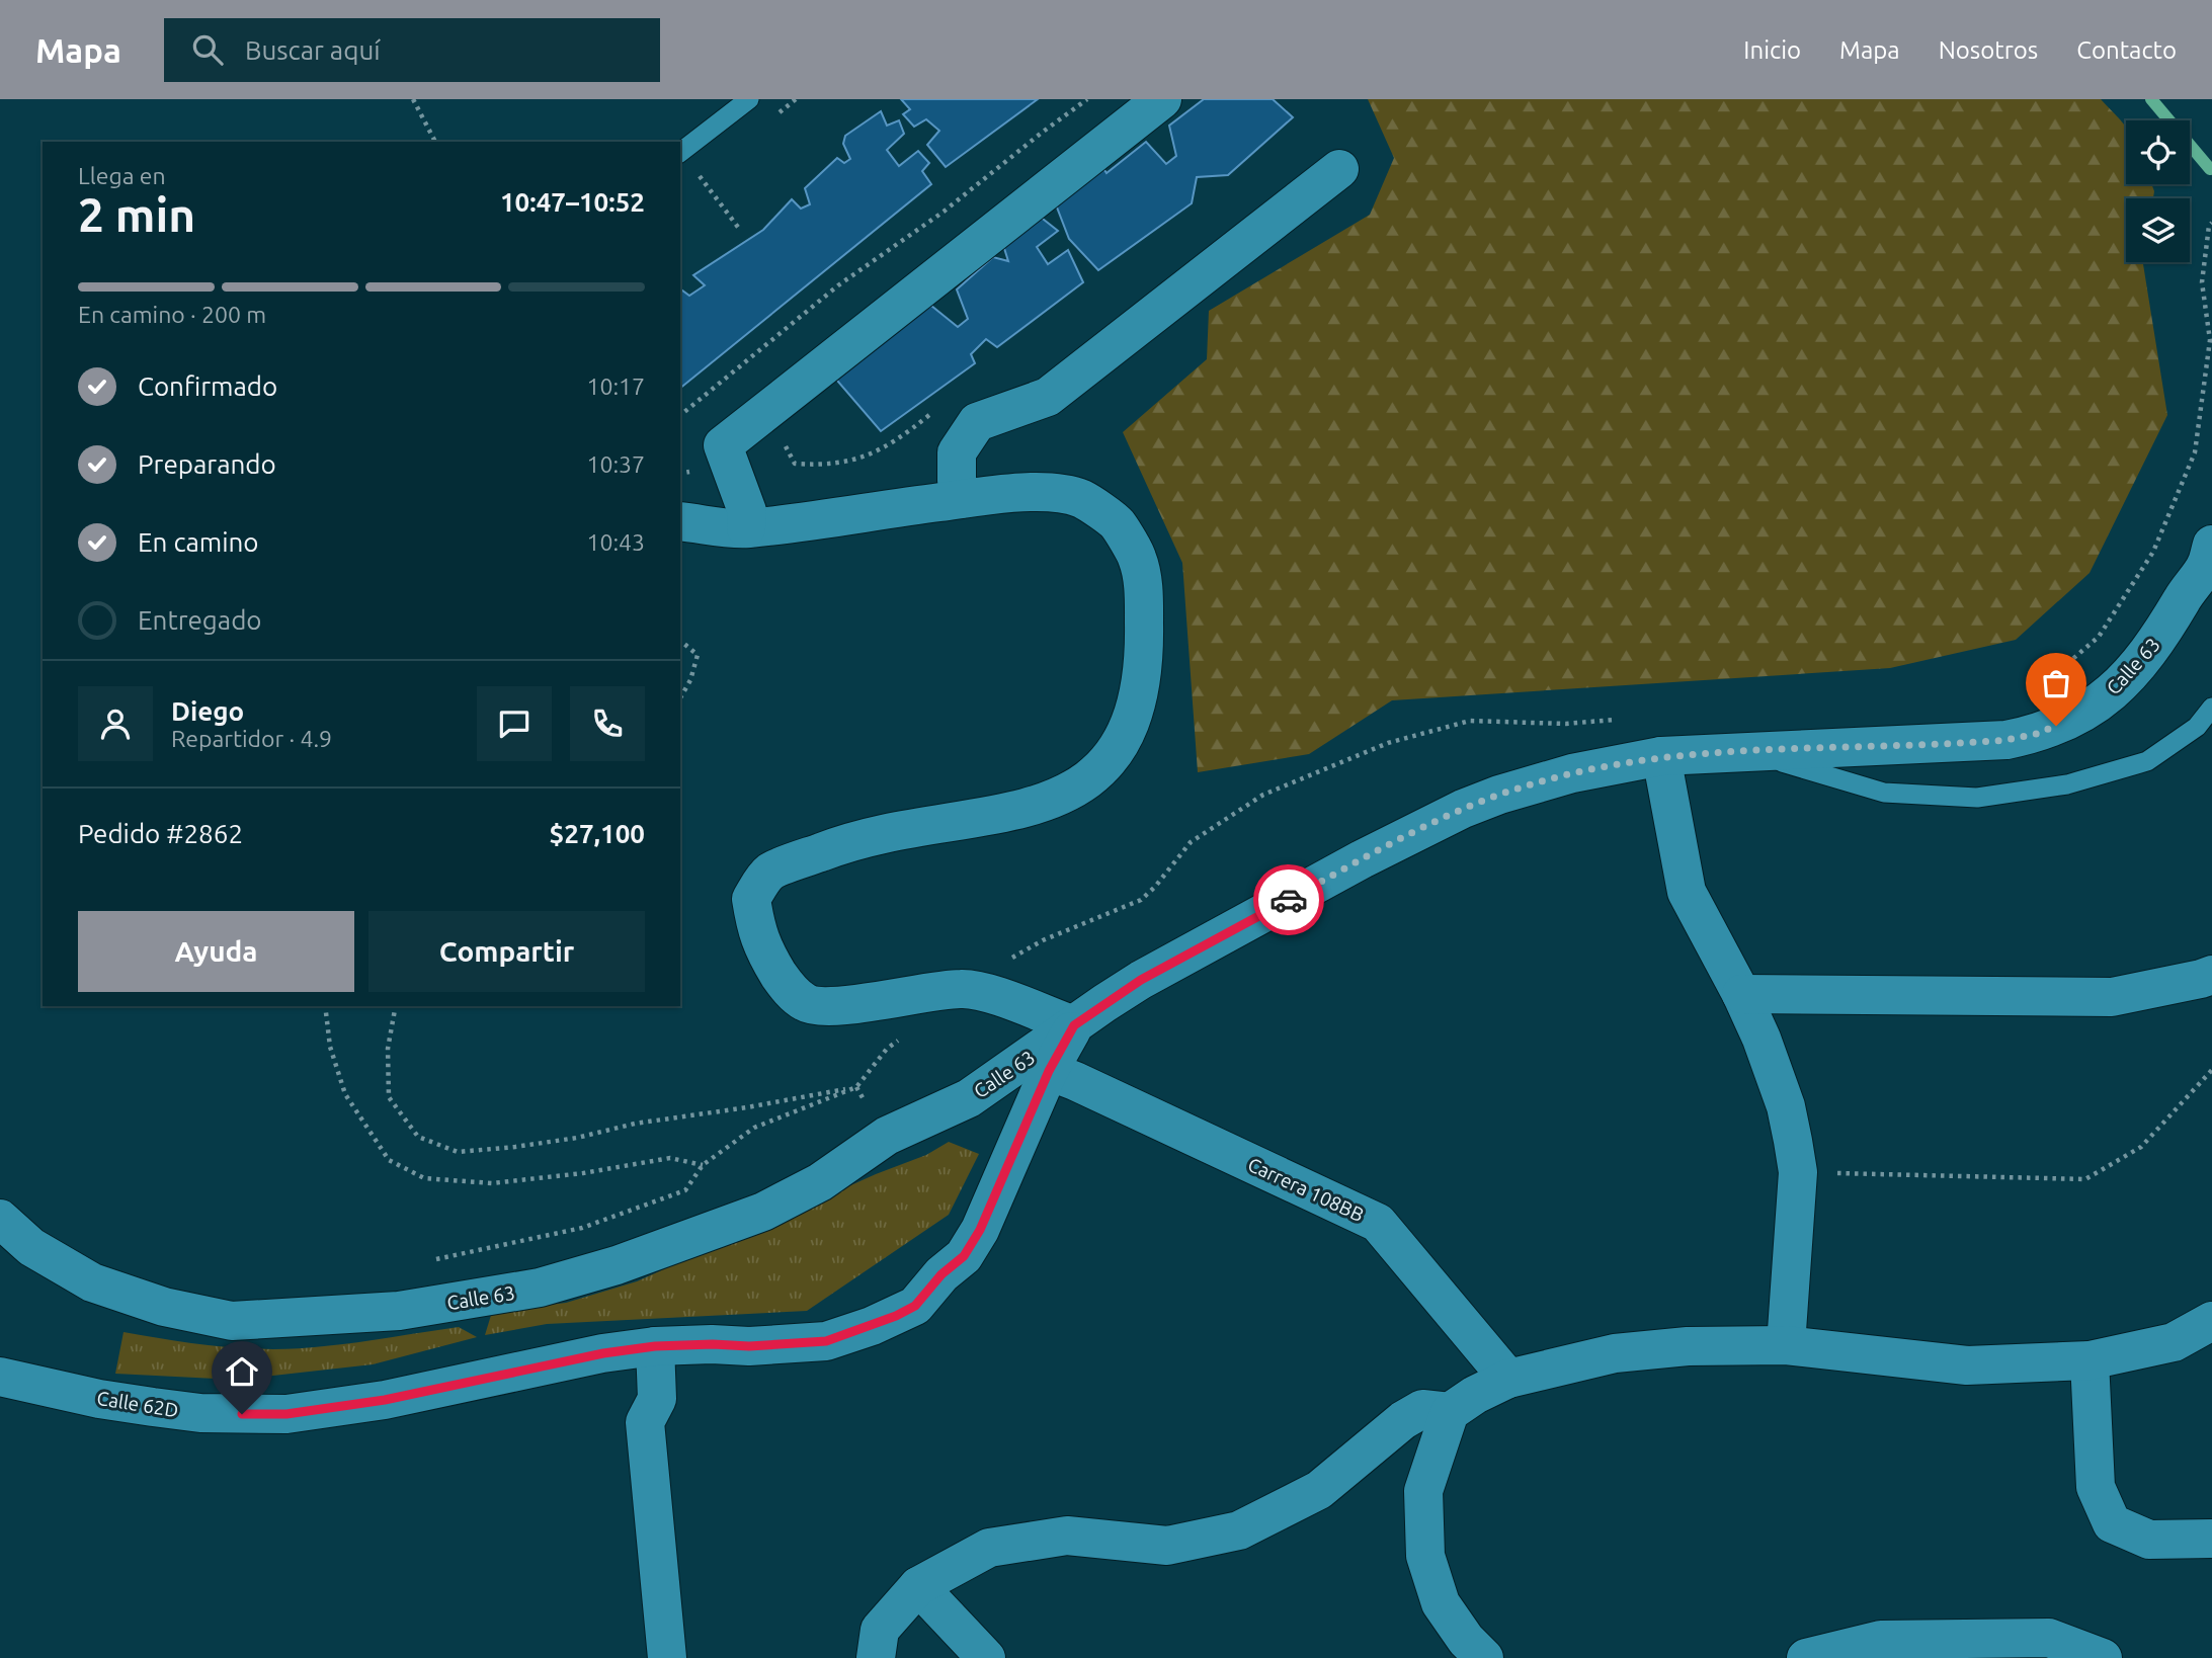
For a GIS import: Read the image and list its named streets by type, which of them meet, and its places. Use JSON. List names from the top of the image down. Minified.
{"streets":{"street":["Calle 63","Carrera 108BB","Calle 62D"]},"crossings":[["Calle 63","Calle 62D"],["Carrera 108BB","Calle 62D"]],"page":{"header":"Mapa","search":"Buscar aquí","nav":["Inicio","Mapa","Nosotros","Contacto"],"heading":["2 min","Llega en","10:47–10:52"],"panel":["Diego","Repartidor · 4.9","Pedido #2862","$27,100"],"bar":"En camino · 200 m","list":[["Confirmado","10:17"],["Preparando","10:37"],["En camino","10:43"],"Entregado"],"buttons":["Ayuda","Compartir"]}}
